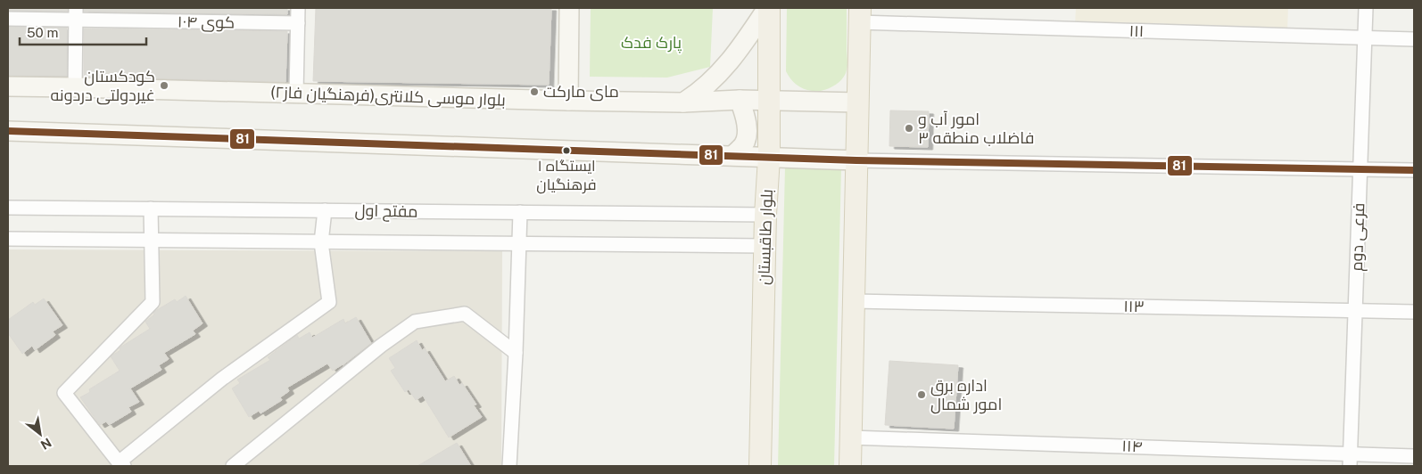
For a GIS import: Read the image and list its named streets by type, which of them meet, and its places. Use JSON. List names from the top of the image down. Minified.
{"streets":{"main road":["بلوار موسی کلانتری(فرهنگیان فاز۲)","بلوار طاقبستان"],"street":["کوی ۱۰۴","۱۱۱","مفتح اول","فرعی دوم","۱۱۳","۱۱۴"]},"crossings":[["۱۱۱","فرعی دوم"],["بلوار موسی کلانتری(فرهنگیان فاز۲)","بلوار طاقبستان"],["مفتح اول","بلوار طاقبستان"],["فرعی دوم","۱۱۳"],["فرعی دوم","۱۱۴"]],"parks":["پارک فدک"],"places":["کودکستان غیردولتی دردونه","مای مارکت","امور آب و فاضلاب منطقه ۳","ایستگاه ۱ فرهنگیان","اداره برق امور شمال"],"lines":["transit line 81"],"scale_bar":"50 m","north":"bottom right"}
